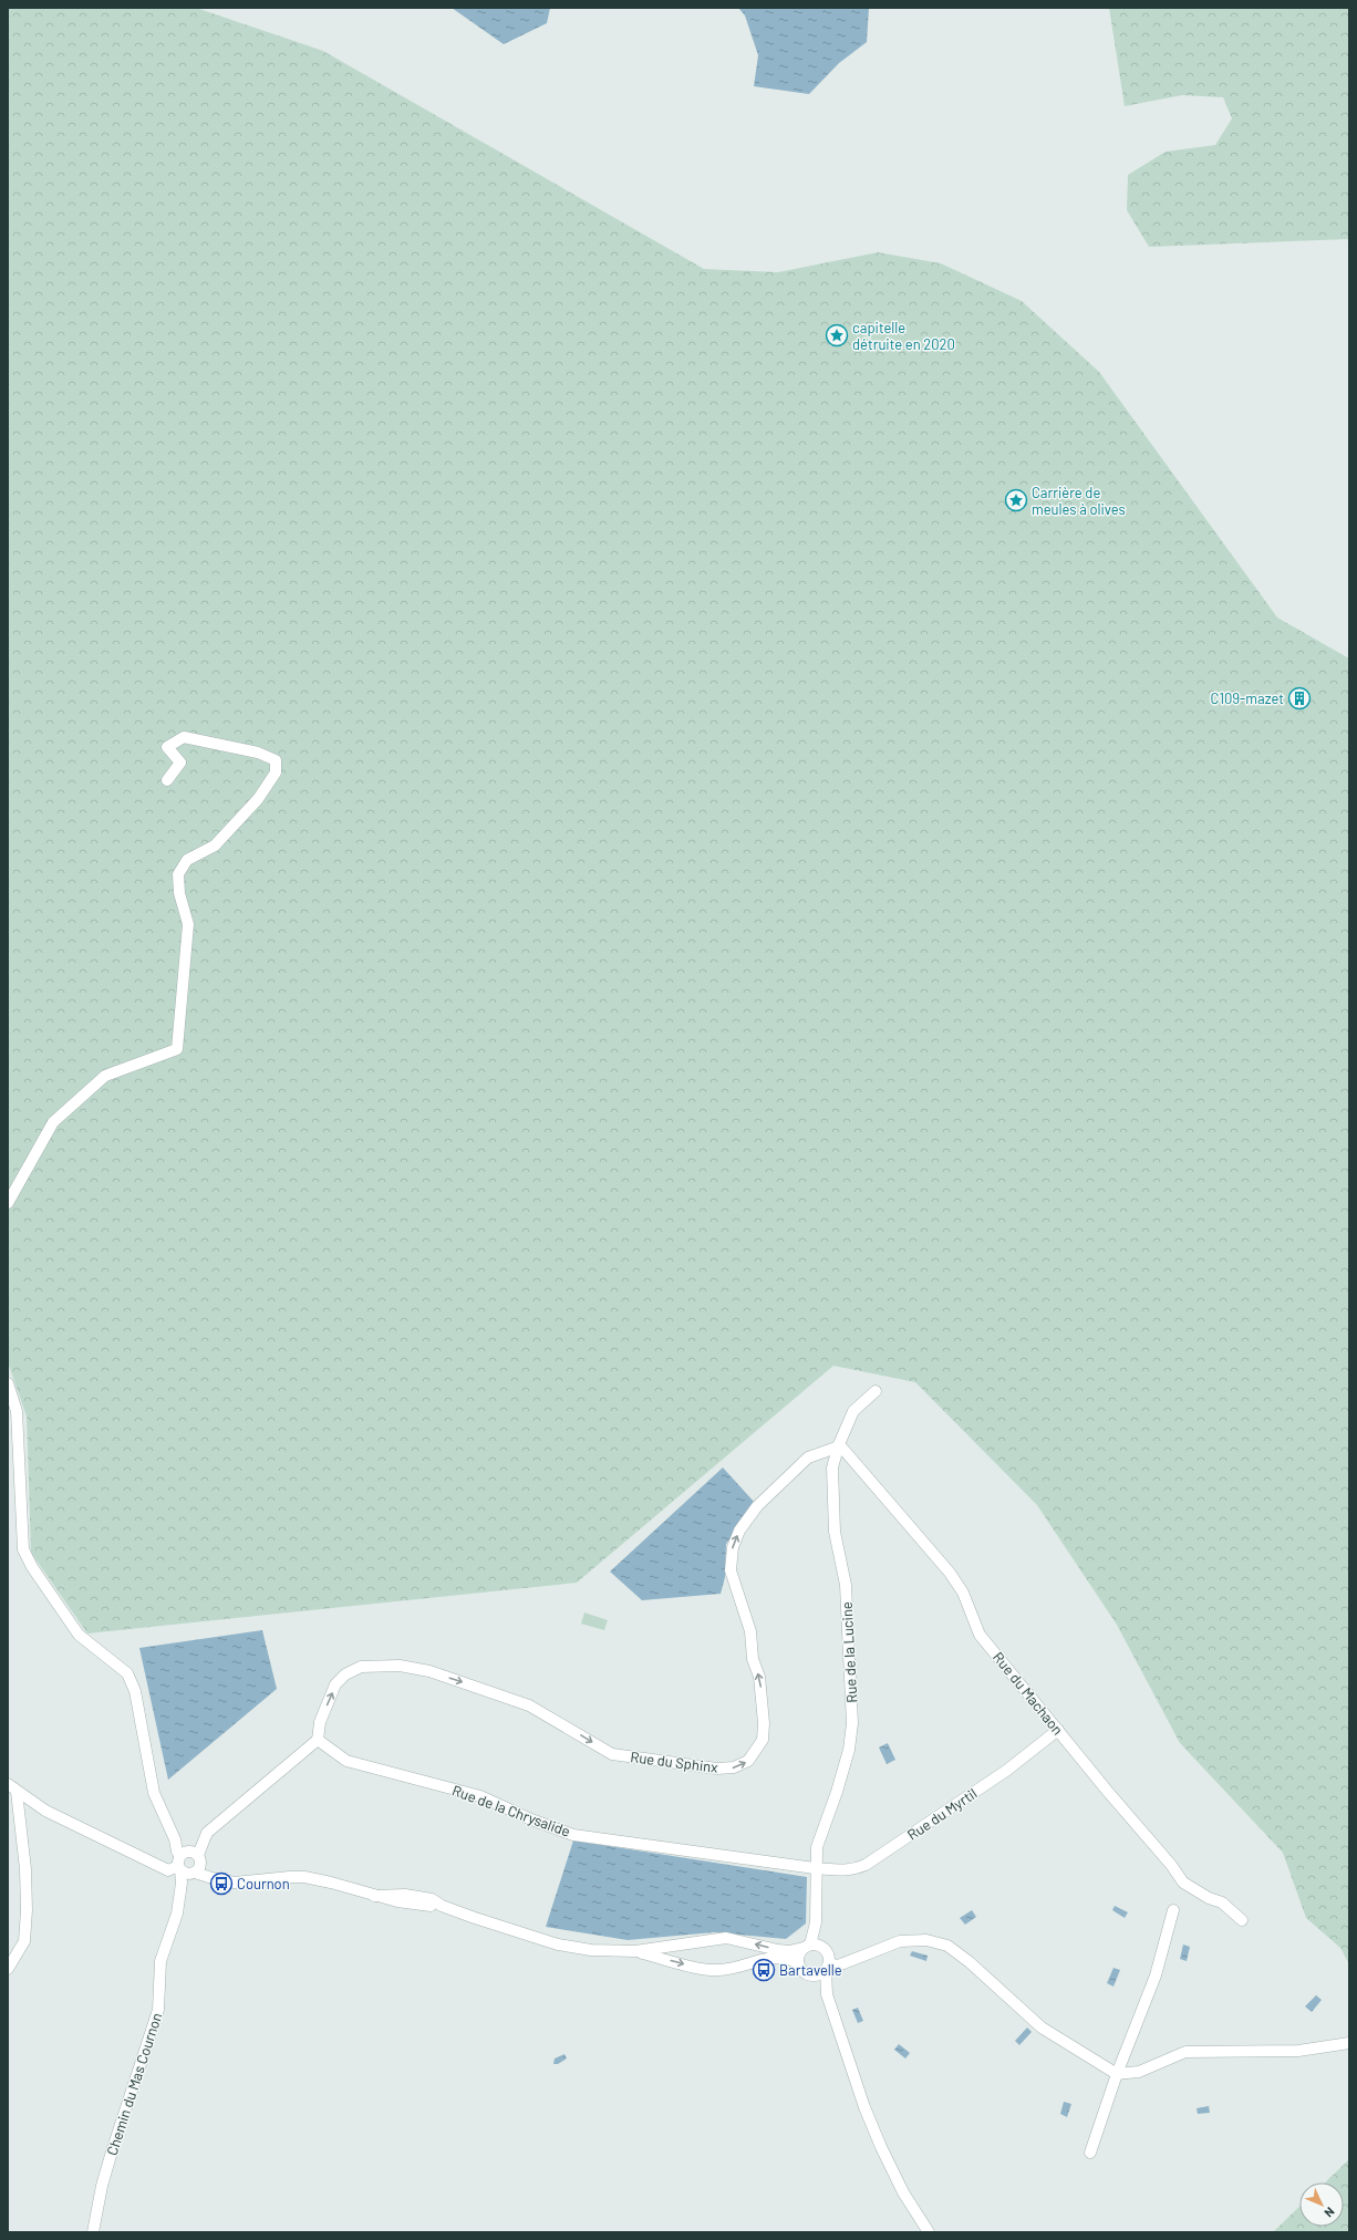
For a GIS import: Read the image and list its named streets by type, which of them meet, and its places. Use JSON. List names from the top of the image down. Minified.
{"streets":{"street":["Rue de la Lucine","Rue du Machaon","Rue du Sphinx","Rue de la Chrysalide","Rue du Myrtil","Chemin du Mas Cournon"]},"crossings":[["Rue de la Lucine","Rue du Machaon"],["Rue de la Lucine","Rue du Sphinx"],["Rue de la Lucine","Rue de la Chrysalide"],["Rue de la Lucine","Rue du Myrtil"],["Rue du Machaon","Rue du Sphinx"],["Rue du Machaon","Rue du Myrtil"],["Rue du Sphinx","Rue de la Chrysalide"],["Rue de la Chrysalide","Rue du Myrtil"]],"places":{"place":["capitelle détruite en 2020","Carrière de meules à olives"],"building":["C109-mazet"],"bus stop":["Cournon","Bartavelle"]},"north":"bottom right"}
